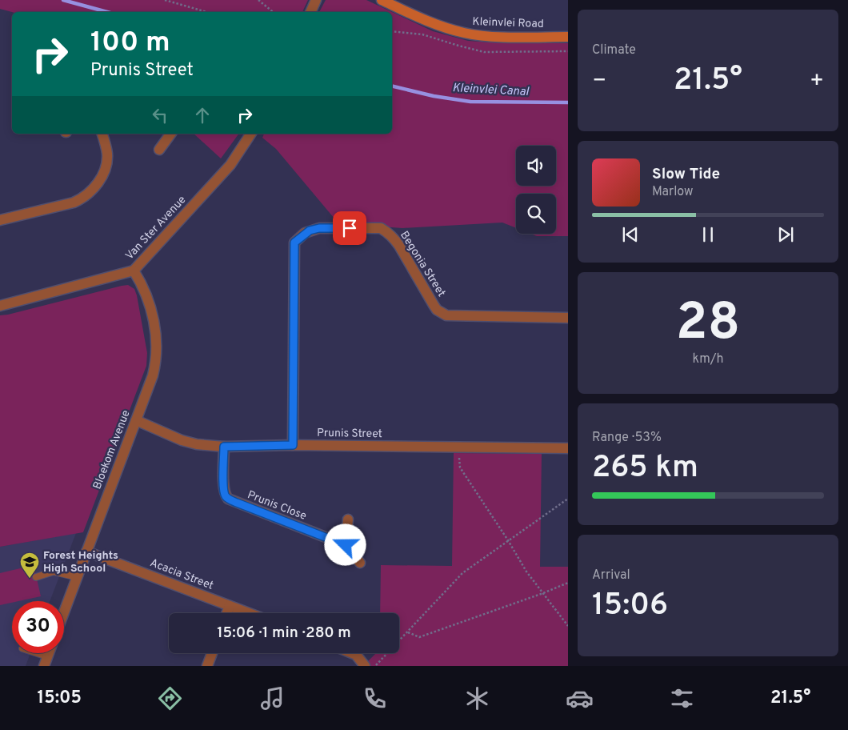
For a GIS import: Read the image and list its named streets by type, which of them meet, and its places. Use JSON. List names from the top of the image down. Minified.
{"streets":{"street":["Kleinvlei Road","Van Ster Avenue","Begonia Street","Prunis Street","Bloekom Avenue","Prunis Close","Acacia Street"]},"crossings":[["Van Ster Avenue","Bloekom Avenue"],["Begonia Street","Prunis Street"],["Prunis Street","Bloekom Avenue"],["Prunis Street","Prunis Close"],["Bloekom Avenue","Acacia Street"]],"water":["Kleinvlei Canal"],"places":{"school or university":["Forest Heights High School"]},"page":{"tile":["Climate",["28","km/h"],["Range · 53%","265 km"],["Arrival","15:06"]],"turn":["100 m","Prunis Street"],"heat":["−","21.5°","+"],"song":["Slow Tide","Marlow"],"limit":"30","trip":"15:06 · 1 min · 280 m","tabs":["15:05","21.5°"]}}
